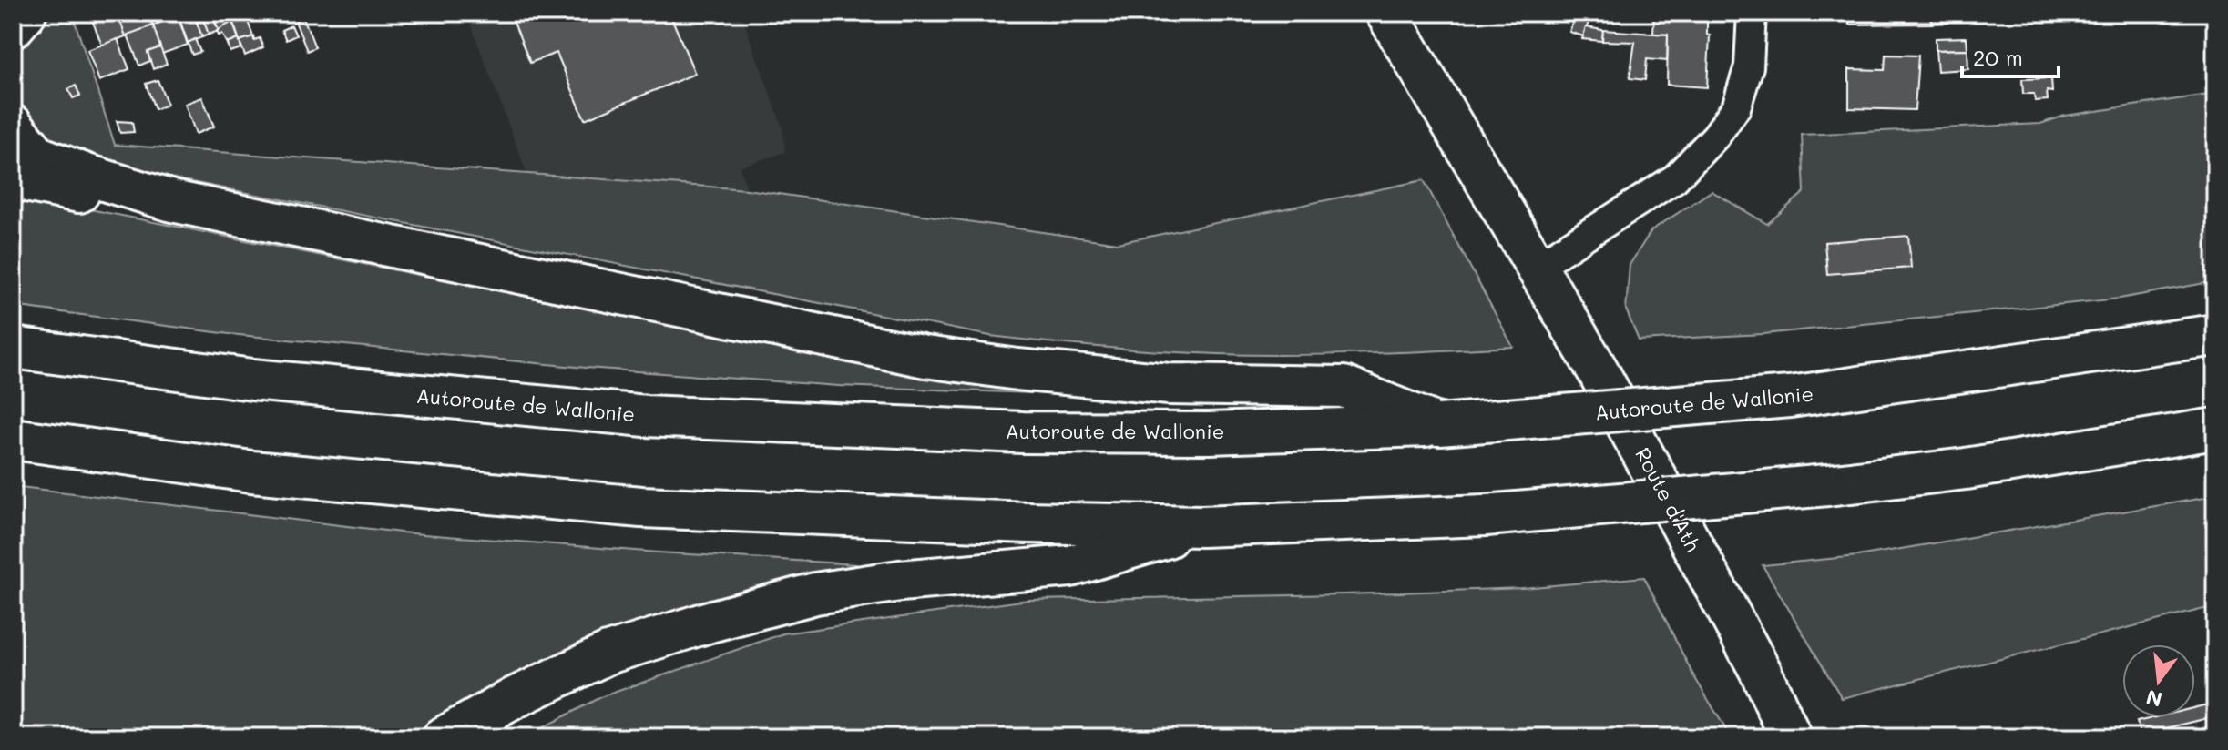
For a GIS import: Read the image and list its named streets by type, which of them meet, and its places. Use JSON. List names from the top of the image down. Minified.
{"streets":{"main road":["Autoroute de Wallonie","Route d'Ath"]},"scale_bar":"20 m","north":"bottom"}
